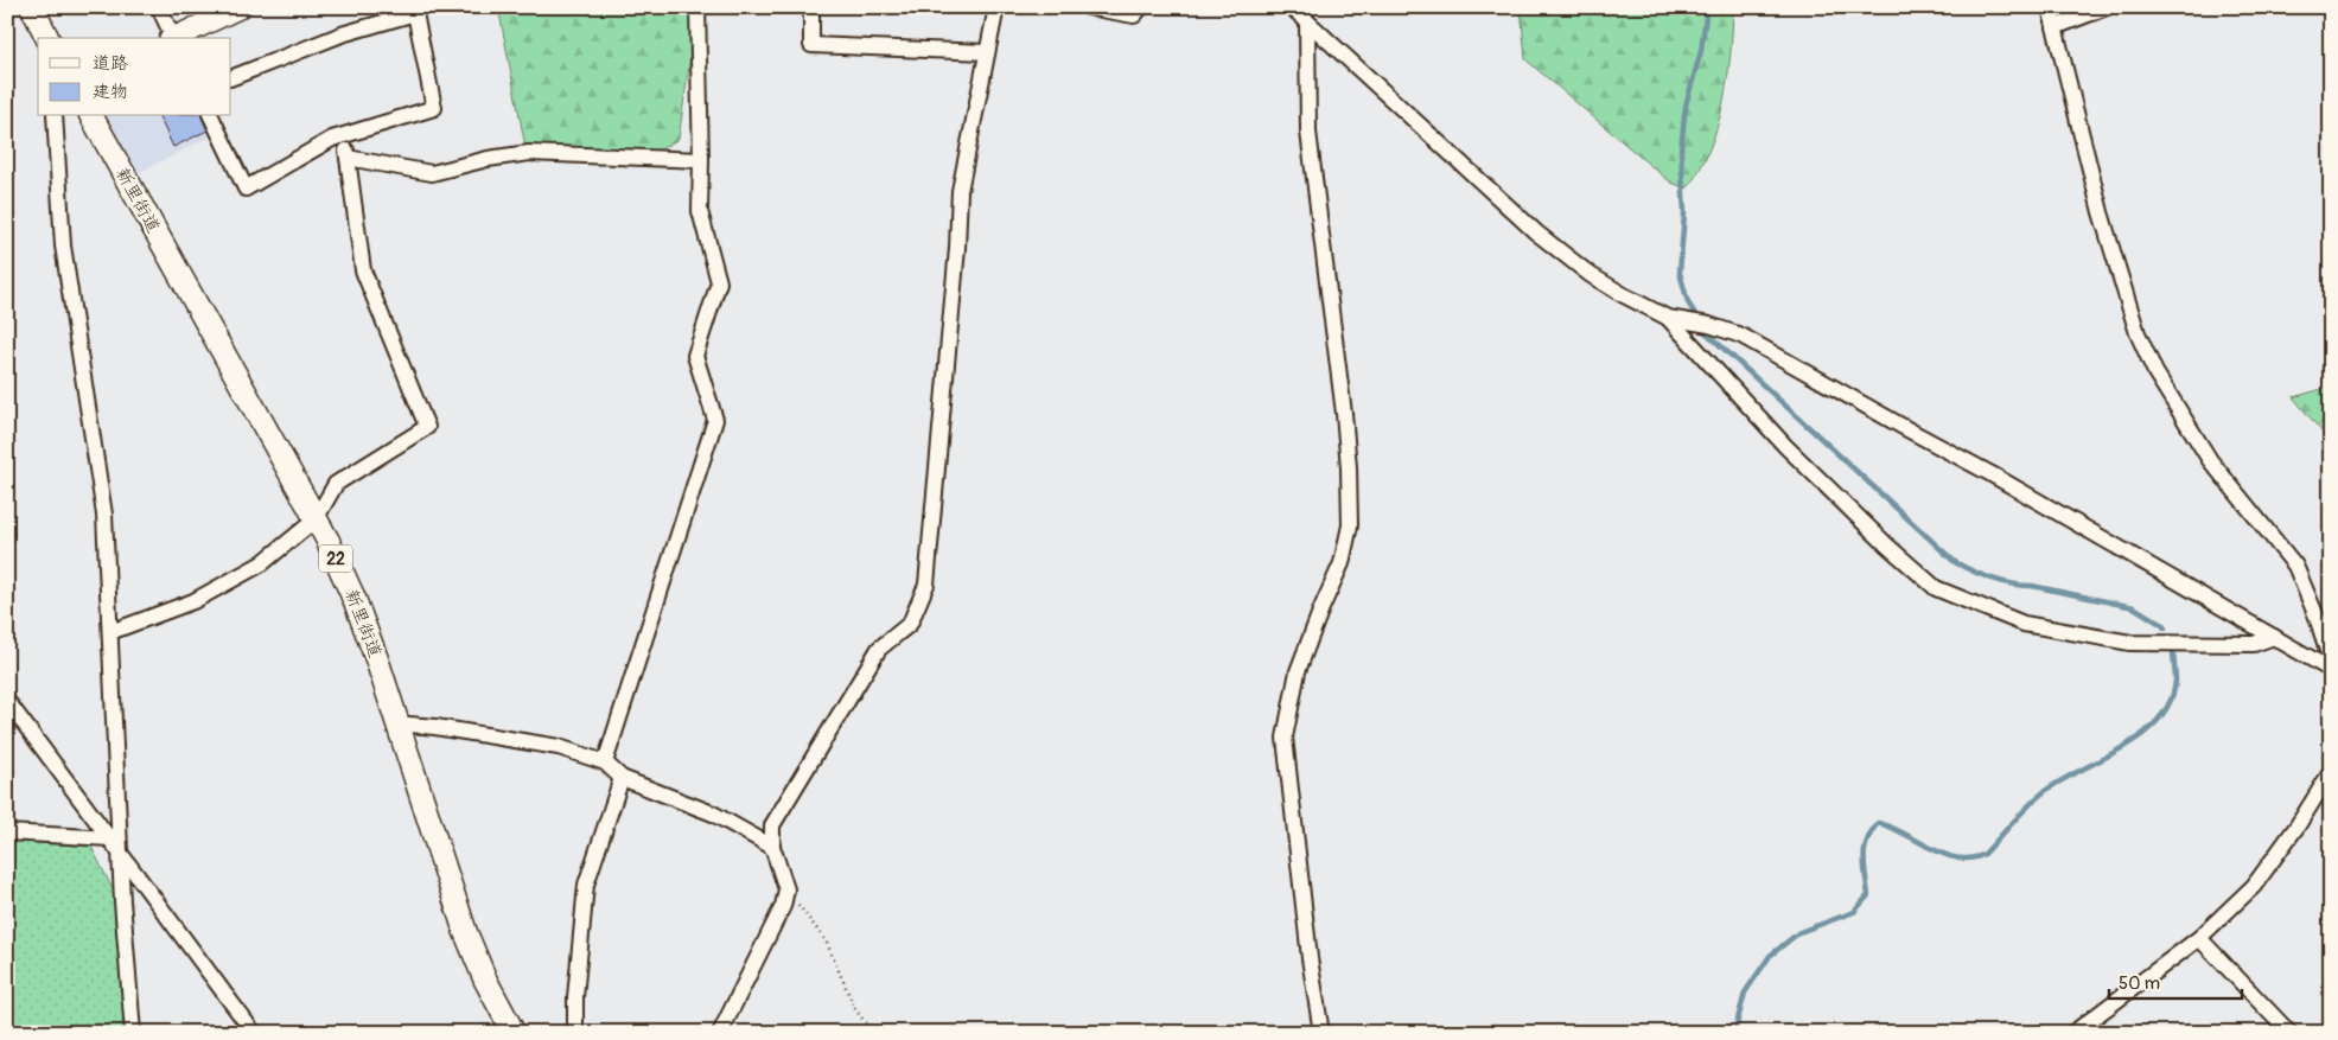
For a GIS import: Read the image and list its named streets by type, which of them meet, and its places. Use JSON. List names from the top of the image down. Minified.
{"streets":{"main road":["新里街道","22"]},"legend":["道路","建物"],"scale_bar":"50 m"}
